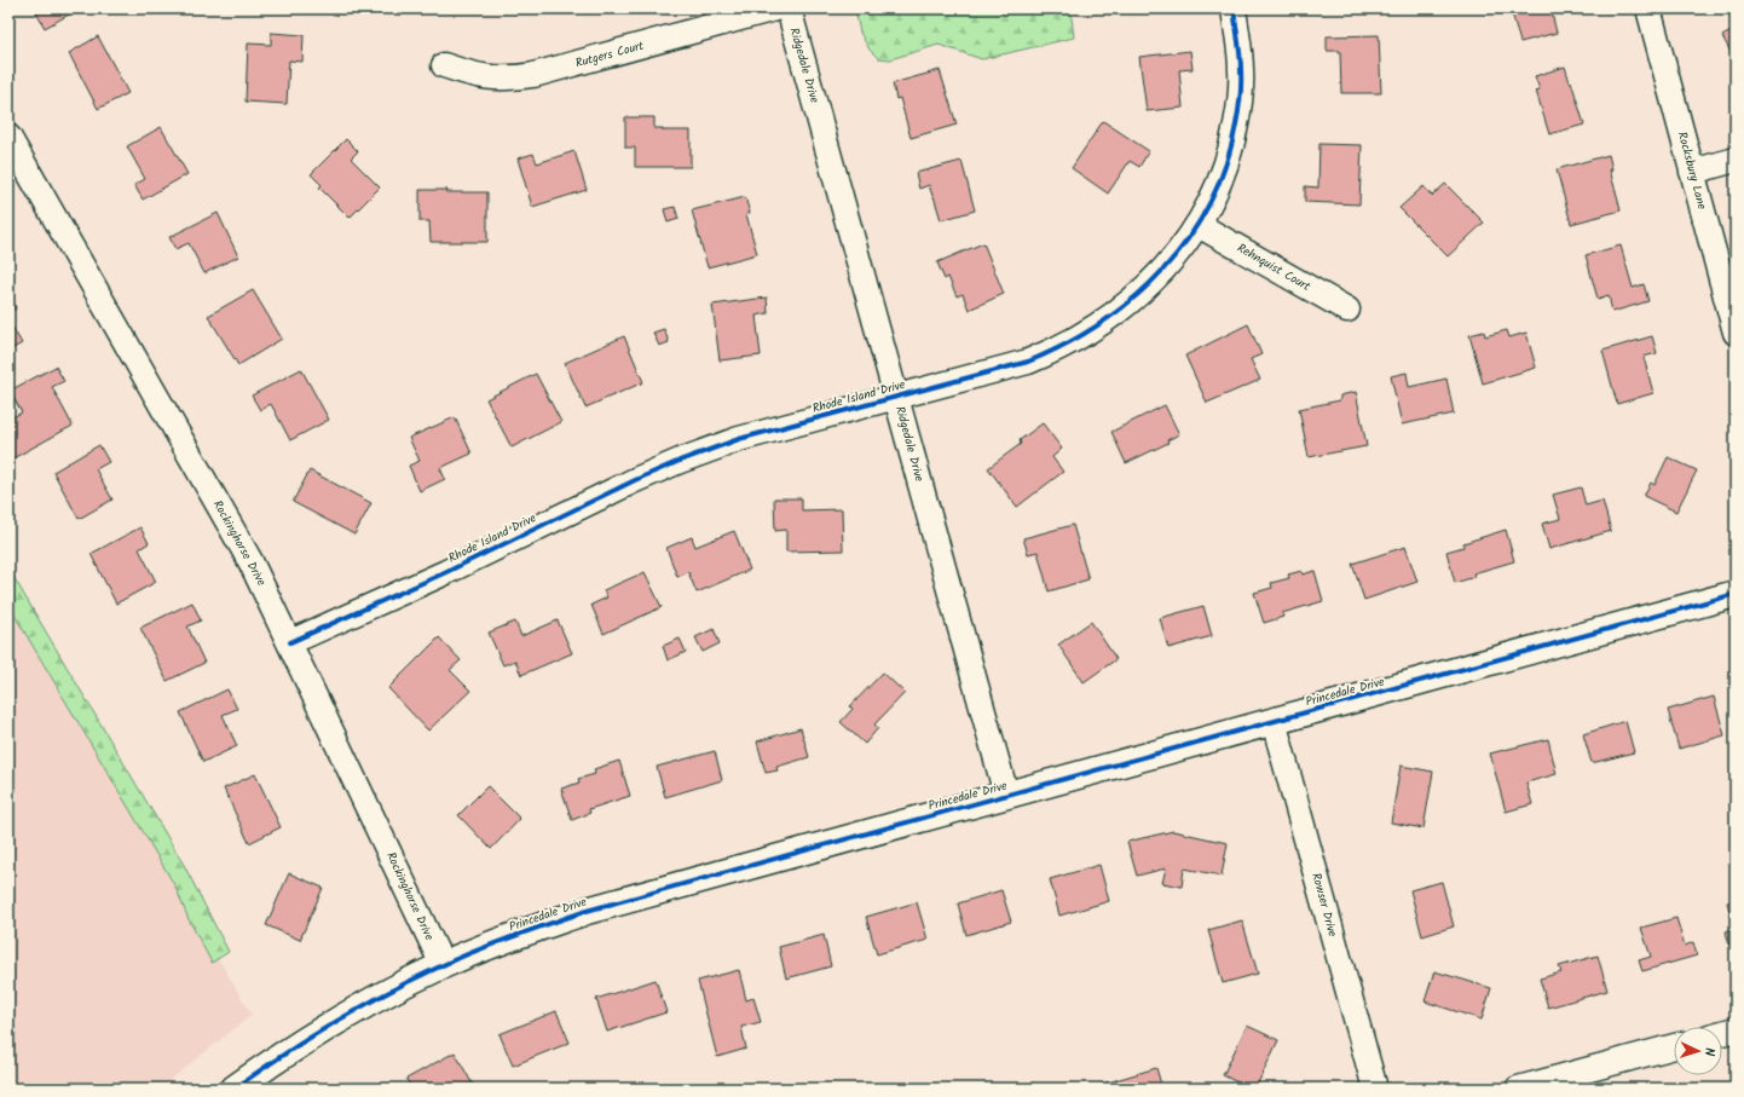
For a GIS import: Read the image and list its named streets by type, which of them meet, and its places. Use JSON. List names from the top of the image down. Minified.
{"streets":{"street":["Rutgers Court","Ridgedale Drive","Rocksbury Lane","Rehnquist Court","Rhode Island Drive","Rockinghorse Drive","Princedale Drive","Rowser Drive"]},"crossings":[["Ridgedale Drive","Rhode Island Drive"],["Ridgedale Drive","Princedale Drive"],["Rehnquist Court","Rhode Island Drive"],["Rhode Island Drive","Rockinghorse Drive"],["Rockinghorse Drive","Princedale Drive"],["Princedale Drive","Rowser Drive"]],"north":"right"}
